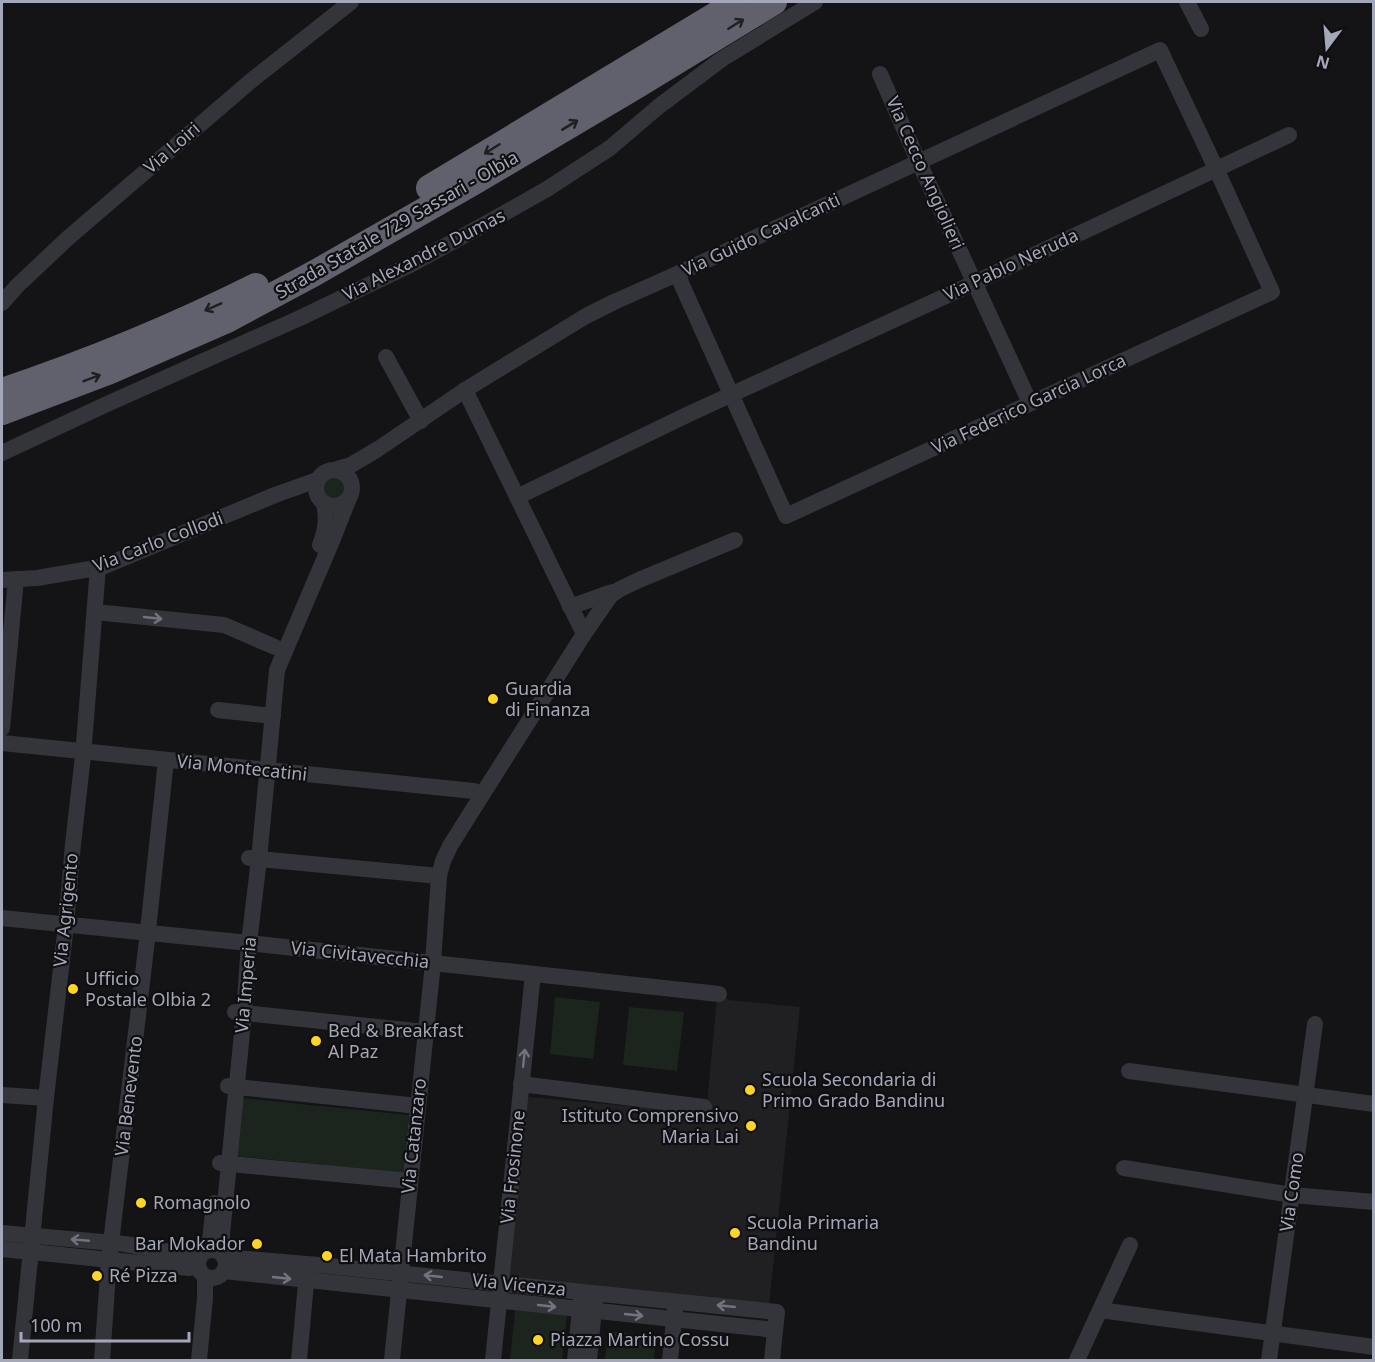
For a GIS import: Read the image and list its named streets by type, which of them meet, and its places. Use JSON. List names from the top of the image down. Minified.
{"streets":{"highway":["Strada Statale 729 Sassari - Olbia"],"street":["Via Loiri","Via Cecco Angiolieri","Via Guido Cavalcanti","Via Alexandre Dumas","Via Pablo Neruda","Via Federico Garcia Lorca","Via Carlo Collodi","Via Montecatini","Via Agrigento","Via Civitavecchia","Via Imperia","Via Benevento","Via Catanzaro","Via Frosinone","Via Como","Via Vicenza"]},"crossings":[["Via Cecco Angiolieri","Via Guido Cavalcanti"],["Via Cecco Angiolieri","Via Pablo Neruda"],["Via Cecco Angiolieri","Via Federico Garcia Lorca"],["Via Guido Cavalcanti","Via Pablo Neruda"],["Via Guido Cavalcanti","Via Federico Garcia Lorca"],["Via Guido Cavalcanti","Via Carlo Collodi"],["Via Guido Cavalcanti","Via Imperia"],["Via Pablo Neruda","Via Federico Garcia Lorca"],["Via Carlo Collodi","Via Agrigento"],["Via Carlo Collodi","Via Imperia"],["Via Montecatini","Via Agrigento"],["Via Montecatini","Via Imperia"],["Via Montecatini","Via Benevento"],["Via Montecatini","Via Catanzaro"],["Via Agrigento","Via Civitavecchia"],["Via Agrigento","Via Vicenza"],["Via Civitavecchia","Via Imperia"],["Via Civitavecchia","Via Benevento"],["Via Civitavecchia","Via Catanzaro"],["Via Civitavecchia","Via Frosinone"],["Via Imperia","Via Vicenza"],["Via Benevento","Via Vicenza"],["Via Catanzaro","Via Vicenza"],["Via Frosinone","Via Vicenza"]],"places":["Guardia di Finanza","Ufficio Postale Olbia 2","Bed & Breakfast Al Paz","Scuola Secondaria di Primo Grado Bandinu","Istituto Comprensivo Maria Lai","Romagnolo","Scuola Primaria Bandinu","Bar Mokador","El Mata Hambrito","Ré Pizza","Piazza Martino Cossu"],"scale_bar":"100 m","north":"bottom"}
